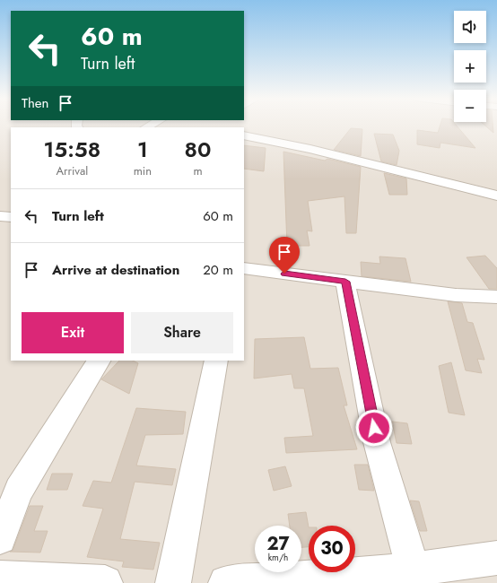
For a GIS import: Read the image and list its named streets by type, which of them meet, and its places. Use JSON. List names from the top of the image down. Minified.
{"page":{"map_buttons":["+","−"],"turn":["60 m","Turn left"],"then":"Then","eta":["15:58","Arrival","1","min","80","m"],"list":[{"name":"Turn left","value":"60 m"},{"name":"Arrive at destination","value":"20 m"}],"buttons":["Exit","Share"],"speed":"27 km/h","limit":"30"}}
